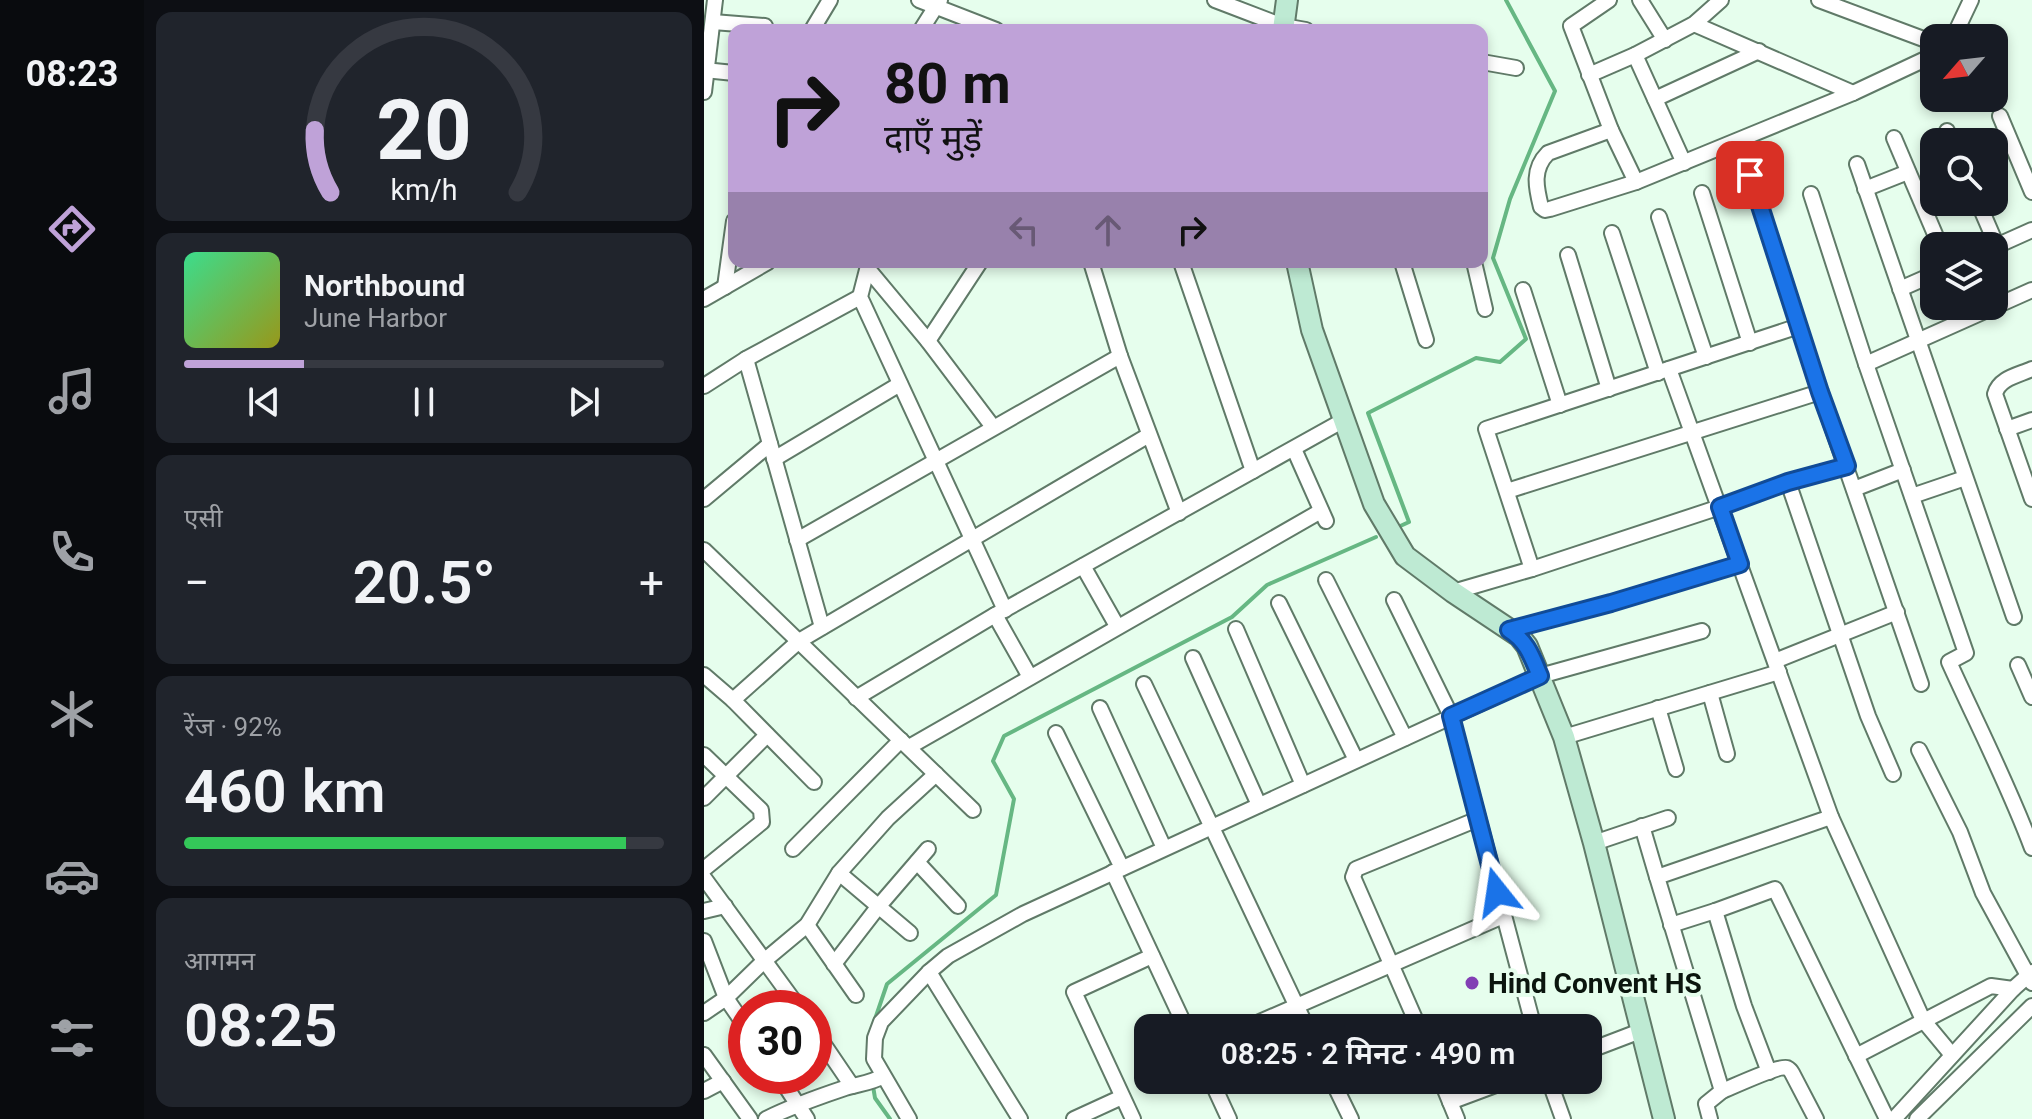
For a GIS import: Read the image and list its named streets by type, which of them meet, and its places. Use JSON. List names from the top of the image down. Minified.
{"places":["Hind Convent HS"],"north":"bottom left","page":{"tabs":"08:23","turn":["80 m","दाएँ मुड़ें"],"song":["Northbound","June Harbor"],"tile":["एसी",["रेंज · 92%","460 km"],["आगमन","08:25"]],"heat":["−","20.5°","+"],"limit":"30","trip":"08:25 · 2 मिनट · 490 m","gauge":["20","km/h"]}}
